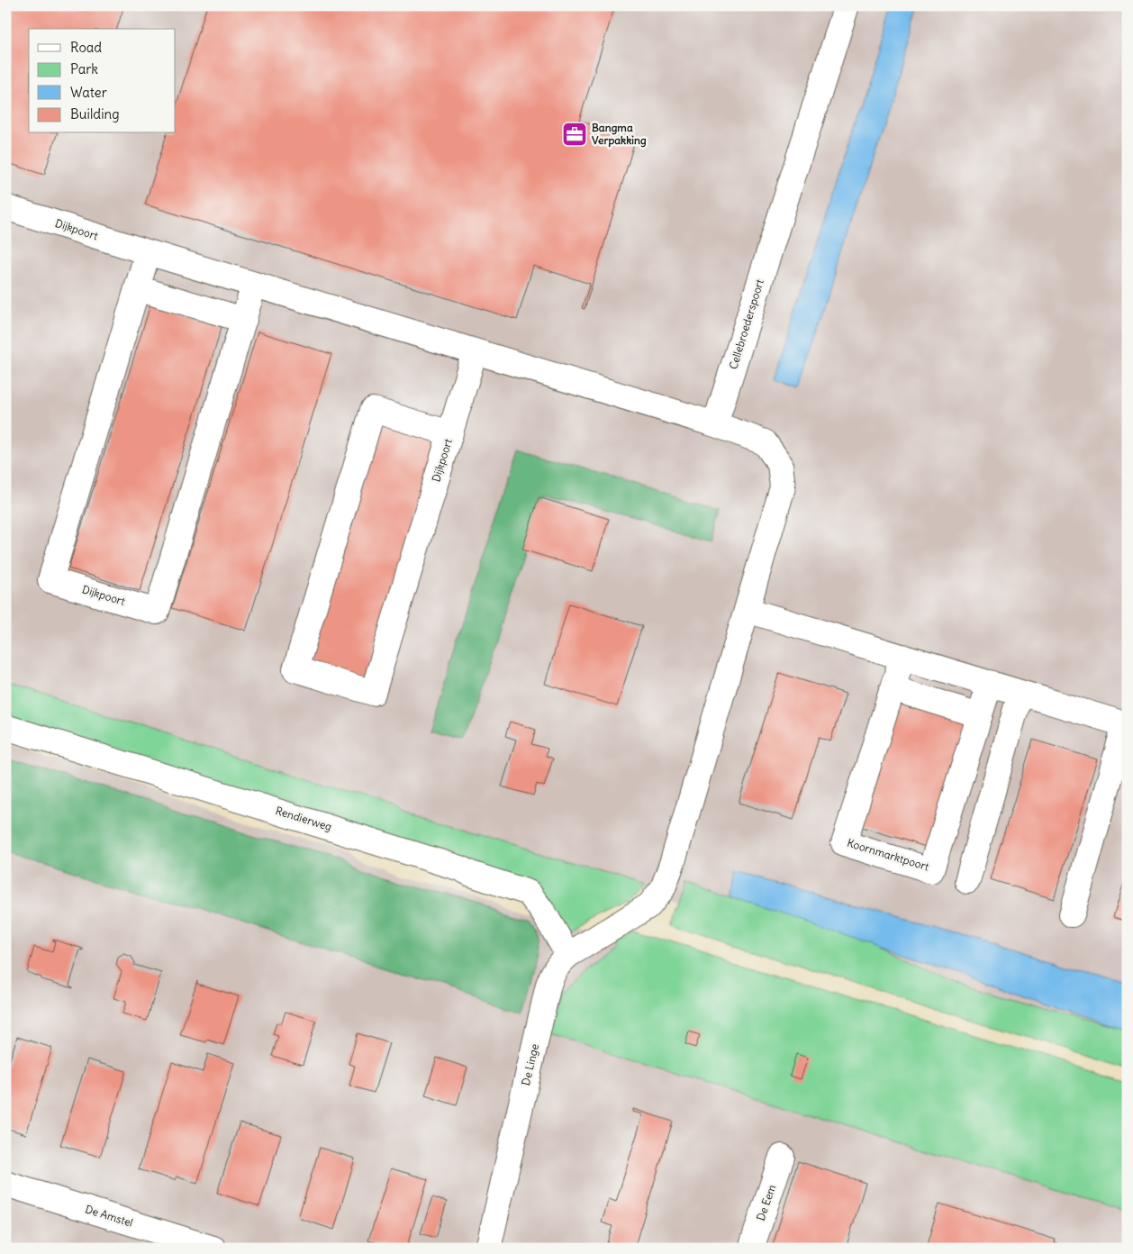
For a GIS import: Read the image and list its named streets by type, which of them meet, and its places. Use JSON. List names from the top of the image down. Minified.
{"streets":{"street":["Dijkpoort","Cellebroederspoort","Rendierweg","Koornmarktpoort","De Linge","De Eem","De Amstel"]},"crossings":[["Dijkpoort","Cellebroederspoort"],["Rendierweg","De Linge"]],"places":{"office":["Bangma Verpakking"]},"legend":["Road","Park","Water","Building"]}
